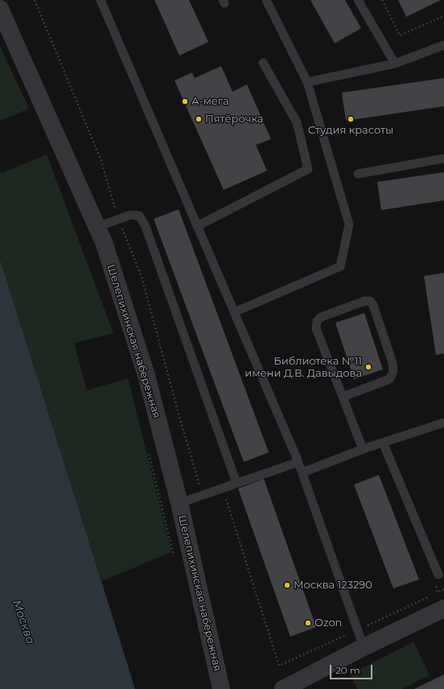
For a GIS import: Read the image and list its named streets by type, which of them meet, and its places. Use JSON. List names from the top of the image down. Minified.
{"streets":{"street":["Шелепихинская набережная"]},"water":["Москва"],"places":["А-мега","Пятёрочка","Студия красоты","Библиотека №11 имени Д.В. Давыдова","Москва 123290","Ozon"],"scale_bar":"20 m"}
